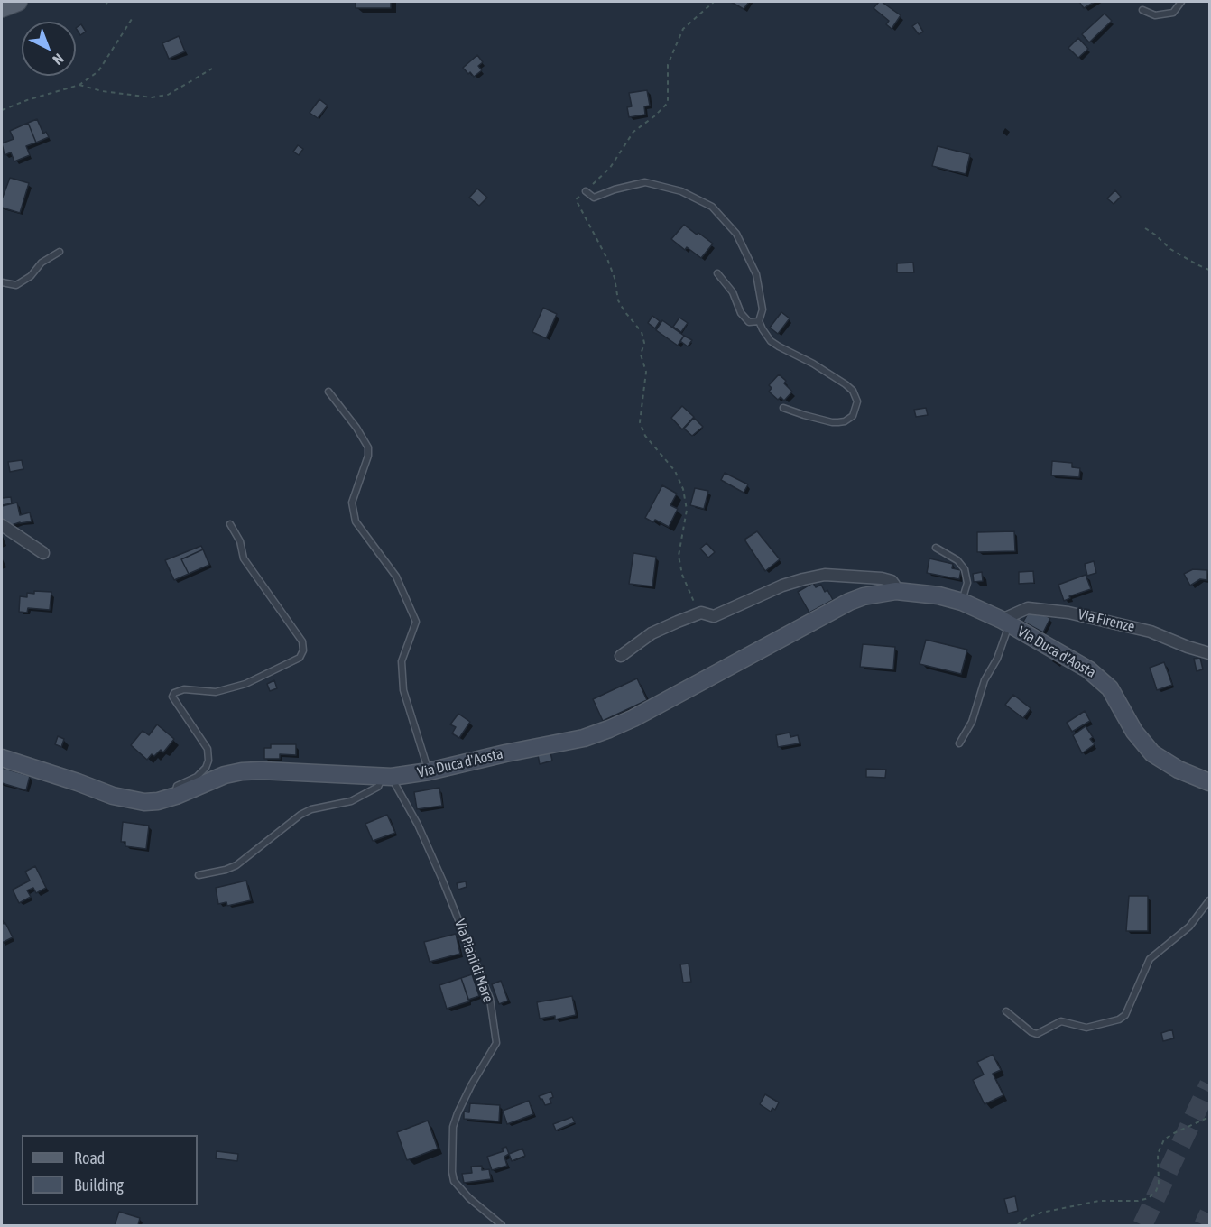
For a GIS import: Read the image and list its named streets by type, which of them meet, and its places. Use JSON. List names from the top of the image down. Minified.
{"streets":{"main road":["Via Duca d'Aosta"],"street":["Via Firenze"],"lane":["Via Piani di Mare"]},"crossings":[["Via Firenze","Via Duca d'Aosta"],["Via Duca d'Aosta","Via Piani di Mare"]],"legend":["Road","Building"],"north":"bottom right"}
